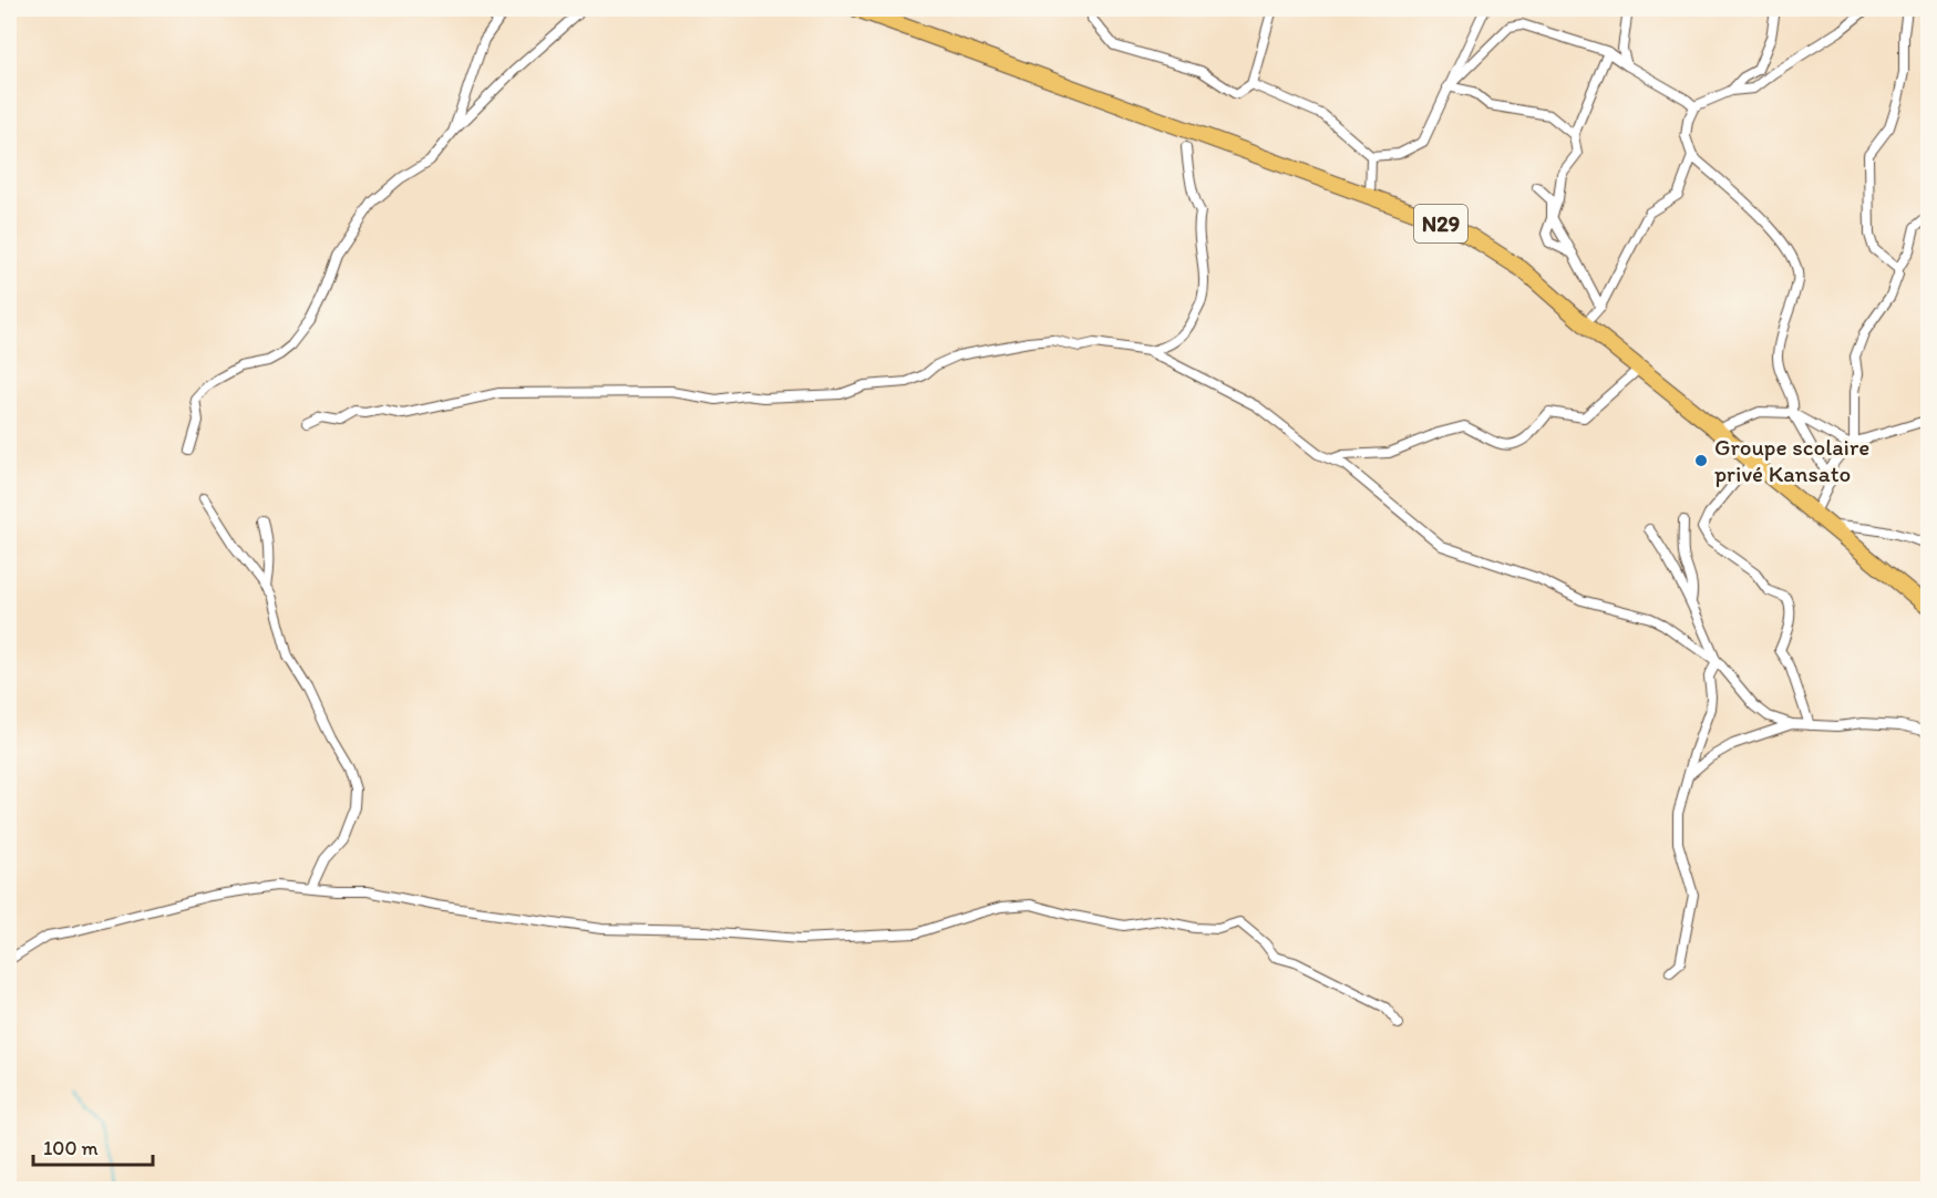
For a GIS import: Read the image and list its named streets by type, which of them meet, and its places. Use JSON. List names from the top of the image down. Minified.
{"streets":{"main road":["N29"]},"places":["Groupe scolaire privé Kansato"],"scale_bar":"100 m"}
